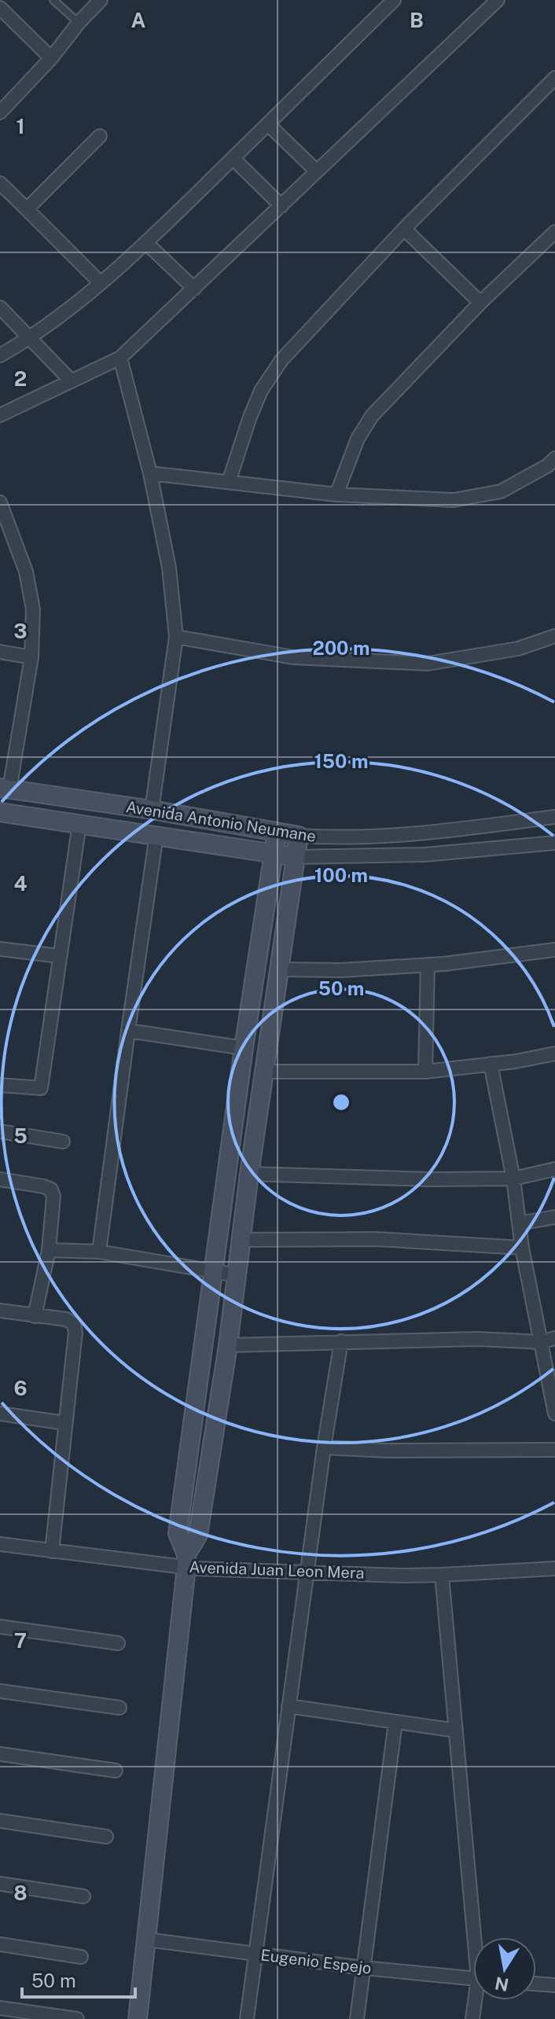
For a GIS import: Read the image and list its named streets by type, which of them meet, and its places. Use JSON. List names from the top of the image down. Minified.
{"streets":{"street":["Avenida Antonio Neumane","Avenida Juan Leon Mera","Eugenio Espejo"]},"scale_bar":"50 m","north":"bottom","grid":{"columns":["A","B"],"rows":["1","2","3","4","5","6","7","8"]},"rings":["200 m","150 m","100 m","50 m"]}
